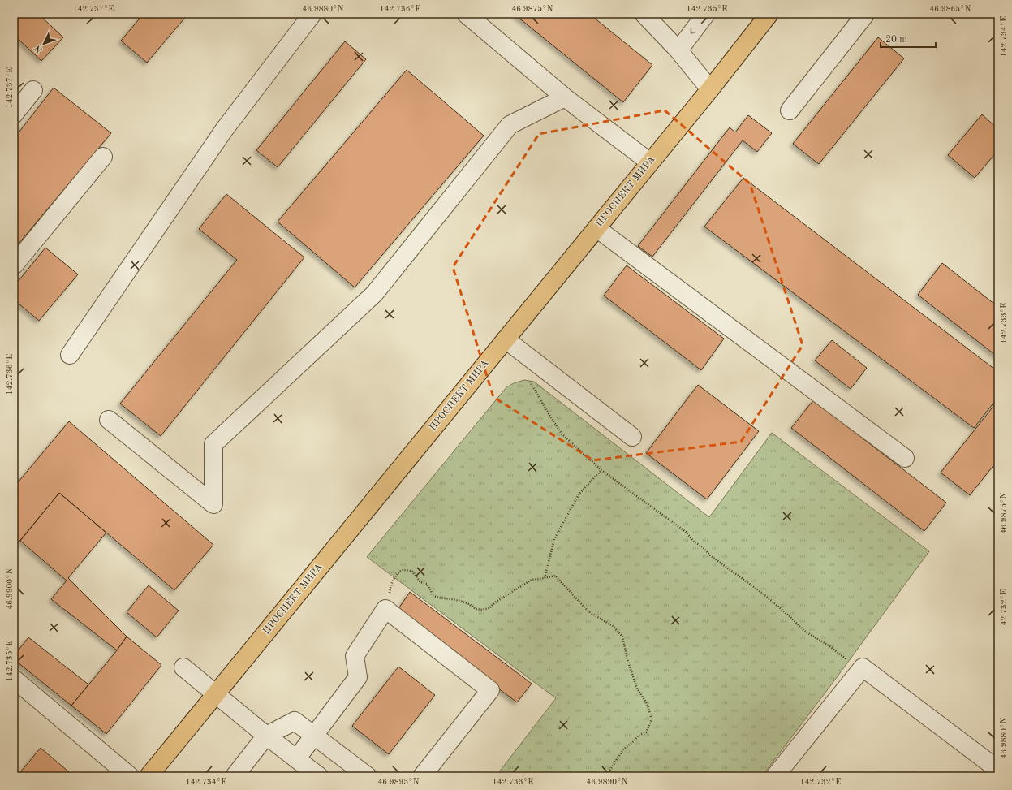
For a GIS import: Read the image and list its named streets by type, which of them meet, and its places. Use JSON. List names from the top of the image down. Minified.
{"streets":{"main road":["ПРОСПЕКТ МИРА"]},"scale_bar":"20 m","north":"bottom left","coordinates":["142.737°E","46.9880°N","142.736°E","46.9875°N","142.735°E","46.9865°N","142.734°E","142.733°E","46.9900°N","142.732°E","46.9895°N","46.9890°N"]}
